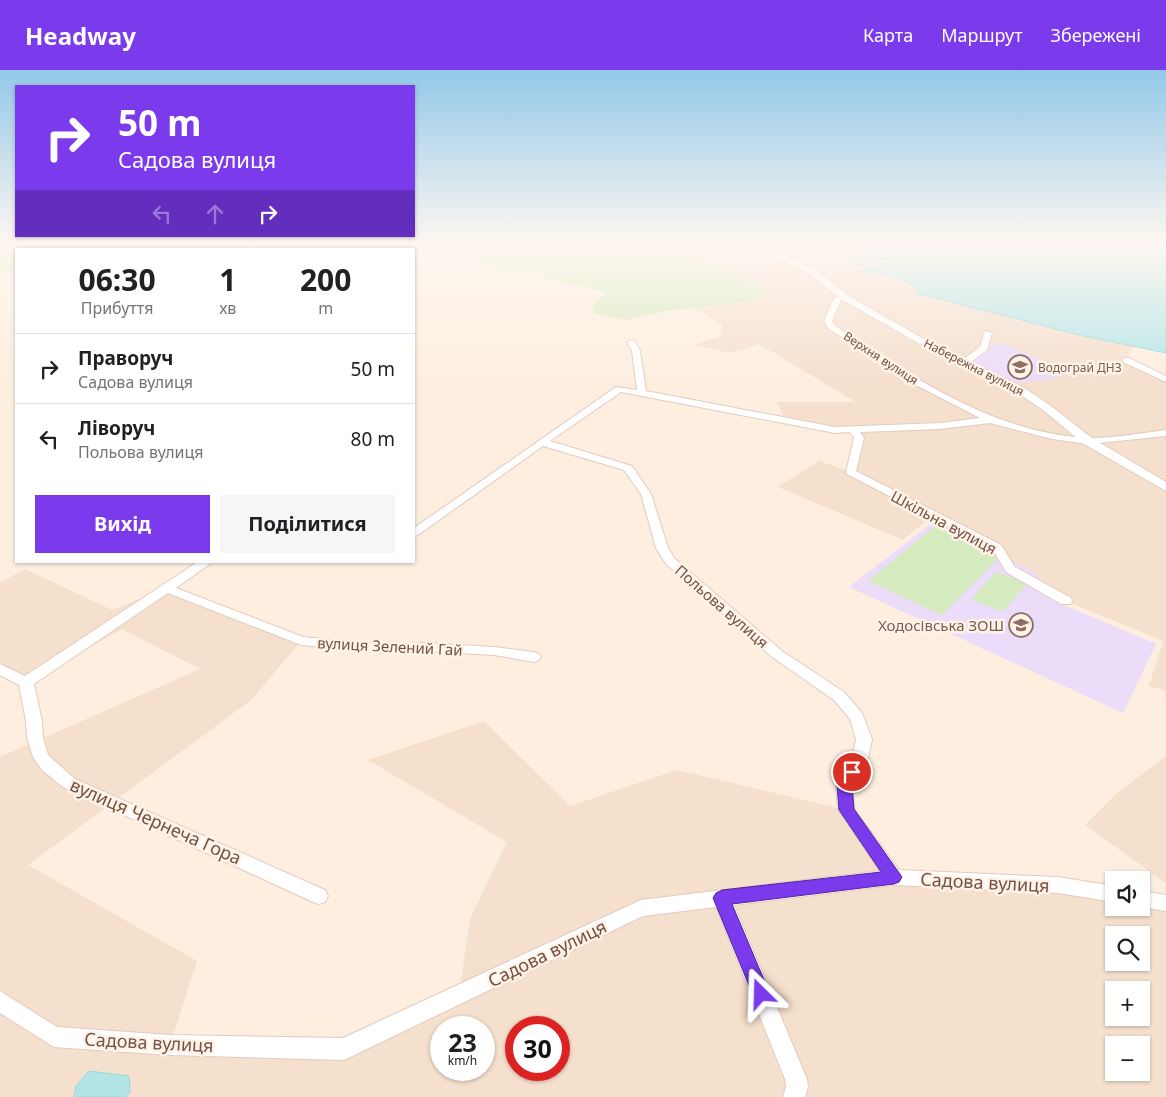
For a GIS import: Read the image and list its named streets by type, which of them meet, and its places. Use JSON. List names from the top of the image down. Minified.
{"streets":{"street":["Верхня вулиця","Набережна вулиця","Шкільна вулиця","Польова вулиця","вулиця Зелений Гай","вулиця Чернеча Гора","Садова вулиця"]},"crossings":[["Верхня вулиця","Набережна вулиця"],["Польова вулиця","Садова вулиця"]],"places":{"school or university":["Водограй ДНЗ","Ходосівська ЗОШ"]},"page":{"header":"Headway","nav":["Карта","Маршрут","Збережені"],"turn":["50 m","Садова вулиця"],"eta":["06:30","Прибуття","1","хв","200","m"],"list":[{"name":"Праворуч","note":"Садова вулиця","value":"50 m"},{"name":"Ліворуч","note":"Польова вулиця","value":"80 m"}],"buttons":["Вихід","Поділитися"],"map_buttons":["+","−"],"speed":"23 km/h","limit":"30"}}
